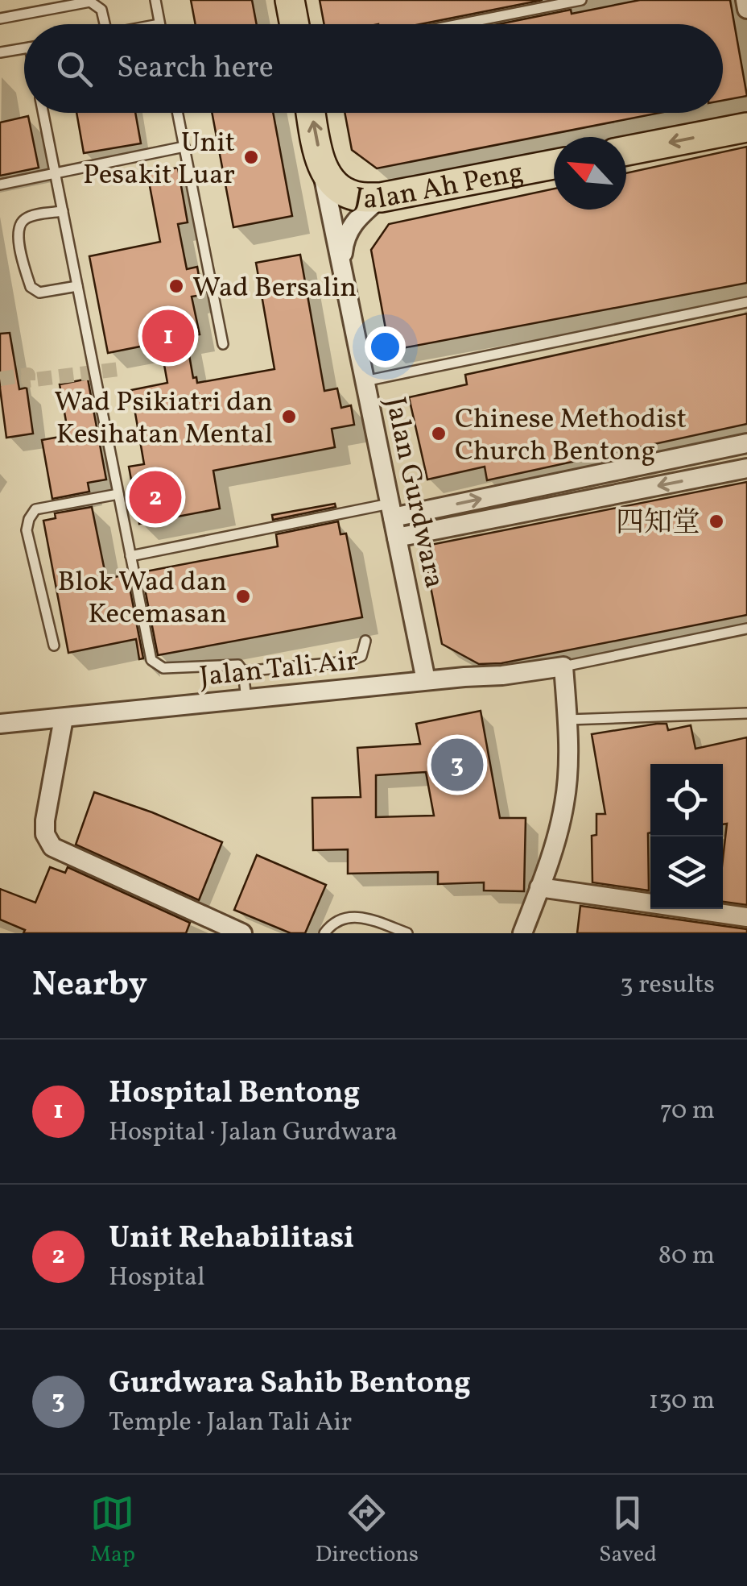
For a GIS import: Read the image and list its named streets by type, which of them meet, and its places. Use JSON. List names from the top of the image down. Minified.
{"streets":{"main road":["Jalan Ah Peng"],"street":["Jalan Gurdwara","Jalan Tali Air"]},"crossings":[["Jalan Ah Peng","Jalan Gurdwara"],["Jalan Gurdwara","Jalan Tali Air"]],"places":["Unit Pesakit Luar","Wad Bersalin","Wad Psikiatri dan Kesihatan Mental","Chinese Methodist Church Bentong","四知堂","Blok Wad dan Kecemasan"],"north":"top left","page":{"search":"Search here","pins":["1","2","3"],"heading":["Nearby","3 results"],"list":[{"mark":"1","name":"Hospital Bentong","note":"Hospital · Jalan Gurdwara","value":"70 m"},{"mark":"2","name":"Unit Rehabilitasi","note":"Hospital","value":"80 m"},{"mark":"3","name":"Gurdwara Sahib Bentong","note":"Temple · Jalan Tali Air","value":"130 m"}],"nav":["Map","Directions","Saved"]}}
